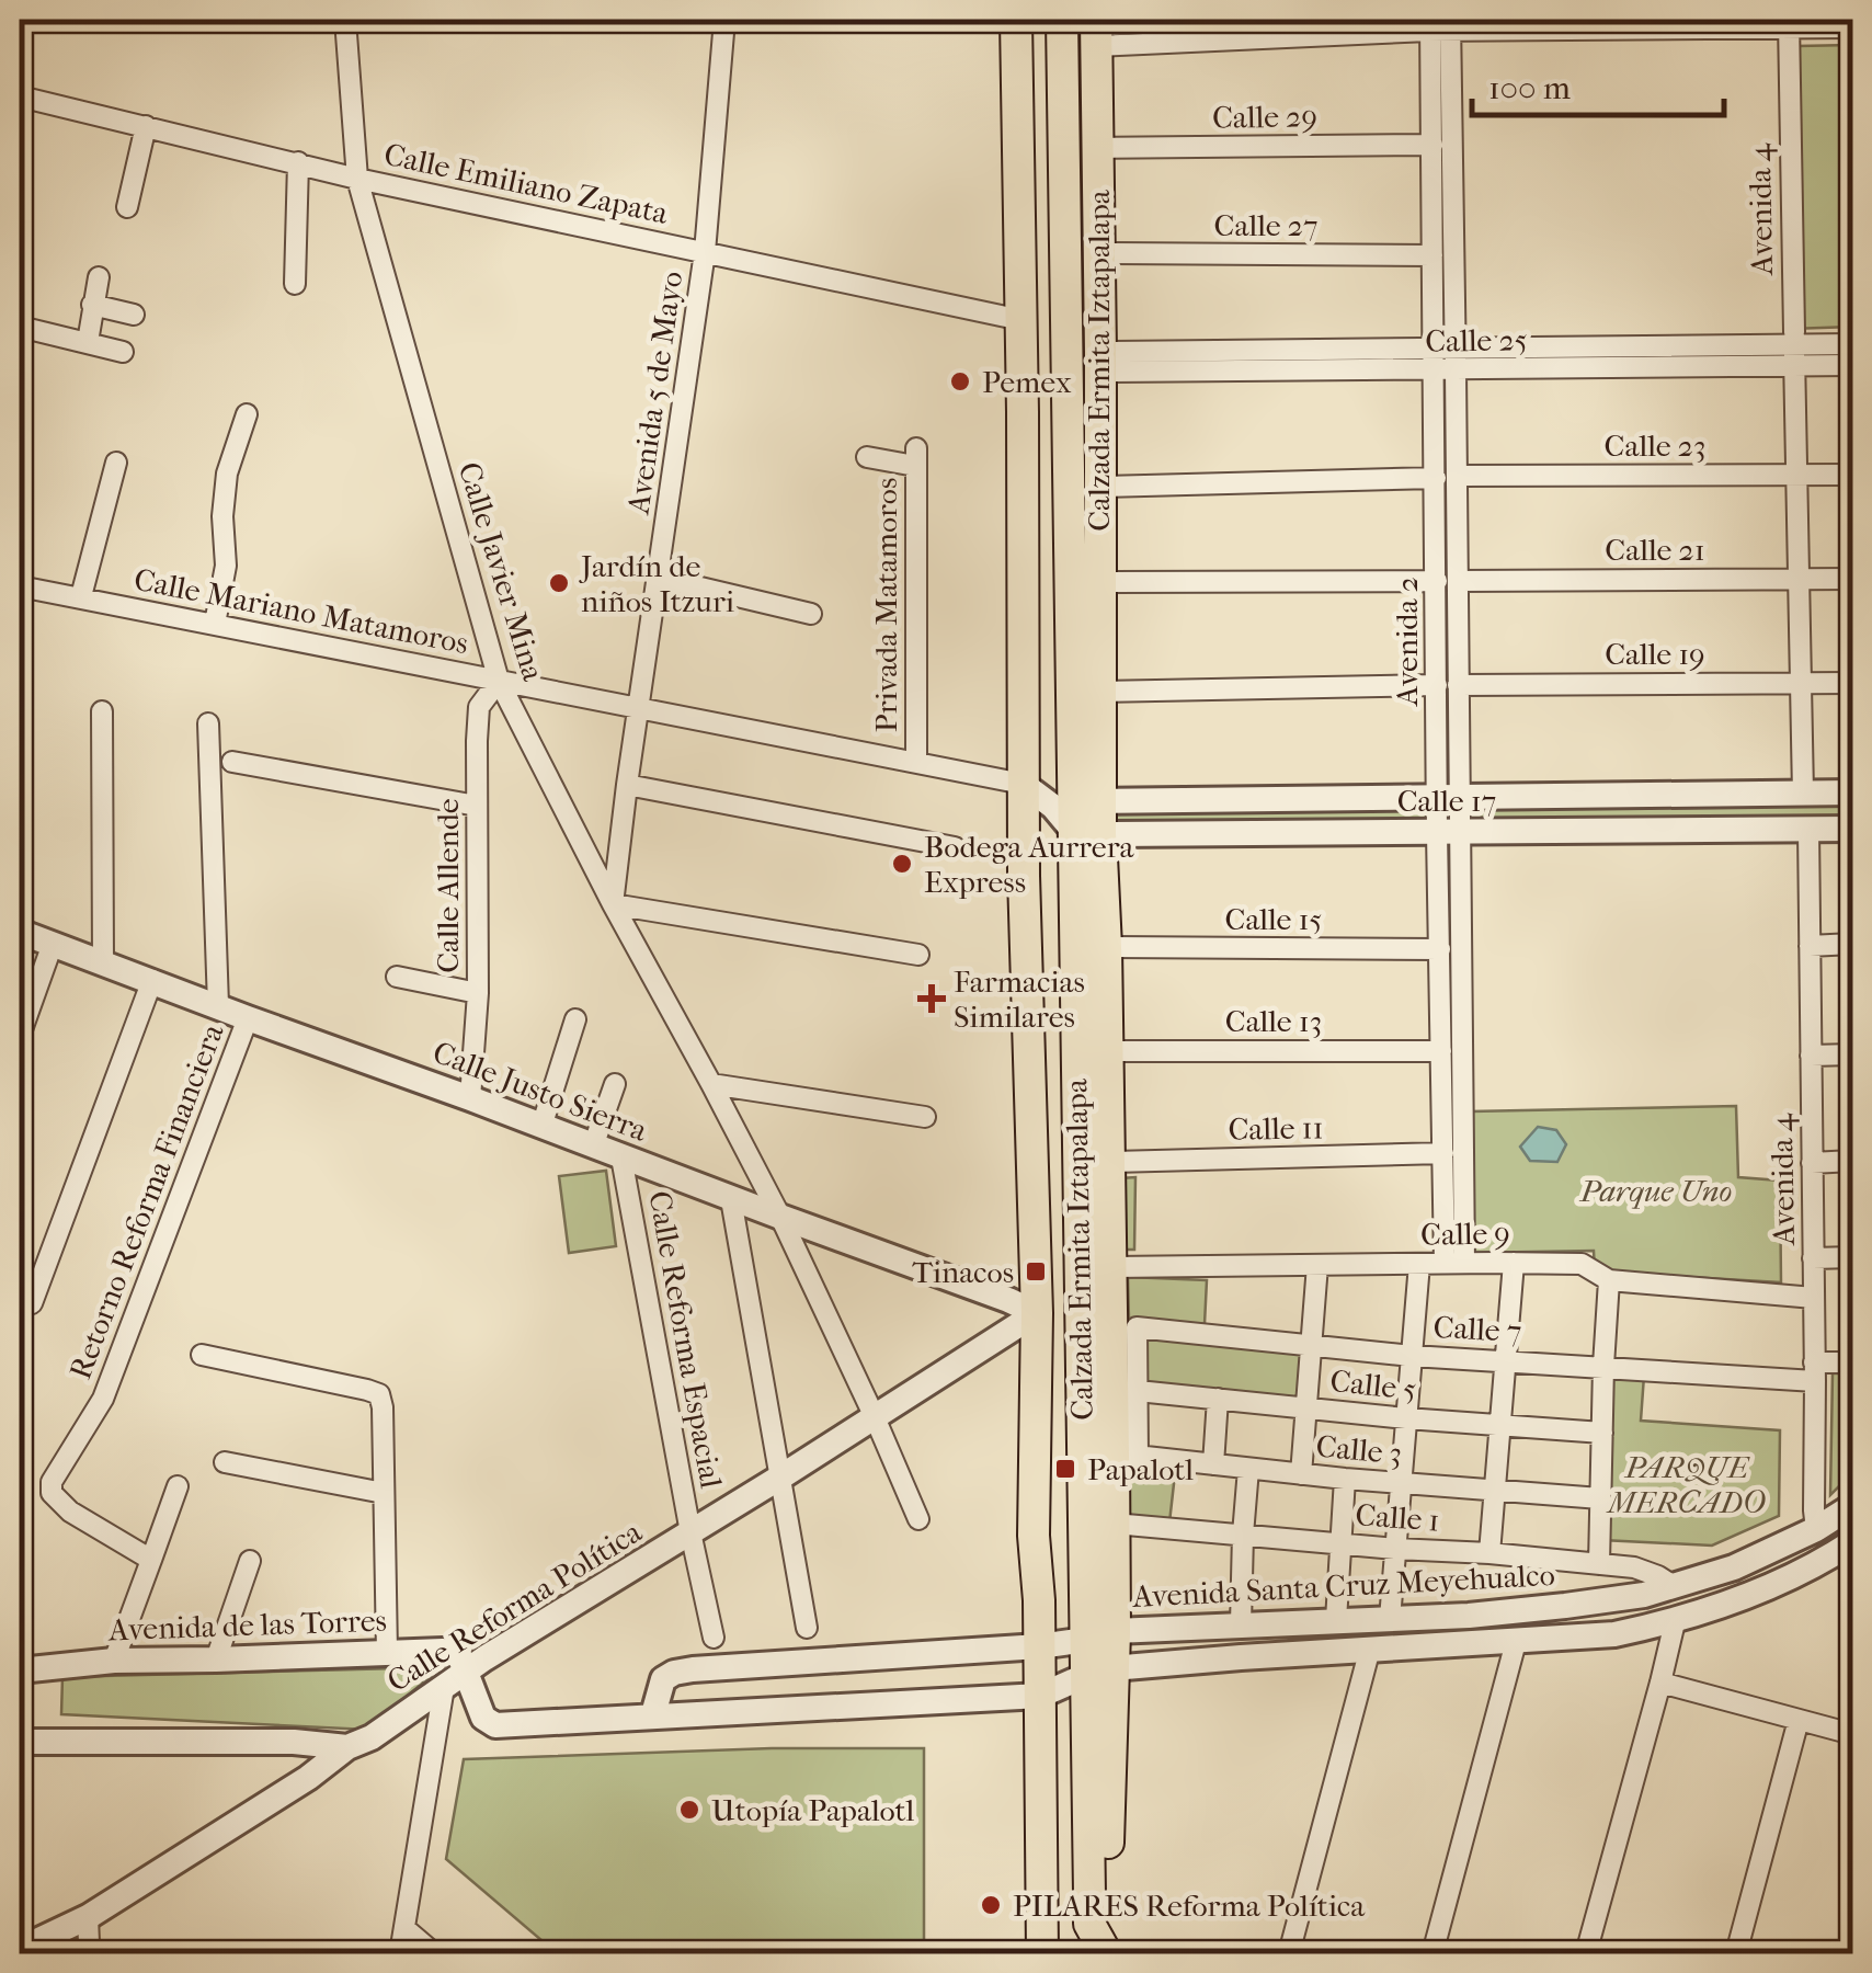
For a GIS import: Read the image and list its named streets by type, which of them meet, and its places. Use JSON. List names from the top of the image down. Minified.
{"streets":{"main road":["Calzada Ermita Iztapalapa"],"street":["Calle 29","Calle Emiliano Zapata","Avenida 4","Calle 27","Calle 25","Avenida 5 de Mayo","Calle 23","Calle 21","Calle Javier Mina","Privada Matamoros","Calle Mariano Matamoros","Avenida 2","Calle 19","Calle 17","Calle Allende","Calle 15","Calle 13","Calle Justo Sierra","Calle 11","Retorno Reforma Financiera","Calle 9","Calle 7","Calle Reforma Espacial","Calle 5","Calle 3","Calle 1","Avenida Santa Cruz Meyehualco","Calle Reforma Política","Avenida de las Torres"]},"crossings":[["Calle 29","Calzada Ermita Iztapalapa"],["Calle 29","Avenida 2"],["Calle Emiliano Zapata","Calzada Ermita Iztapalapa"],["Calle Emiliano Zapata","Avenida 5 de Mayo"],["Calle Emiliano Zapata","Calle Javier Mina"],["Avenida 4","Calle 25"],["Avenida 4","Calle 23"],["Avenida 4","Calle 21"],["Avenida 4","Calle 19"],["Avenida 4","Calle 17"],["Avenida 4","Calle 9"],["Avenida 4","Calle 7"],["Avenida 4","Avenida Santa Cruz Meyehualco"],["Calle 27","Calzada Ermita Iztapalapa"],["Calle 27","Avenida 2"],["Calle 25","Calzada Ermita Iztapalapa"],["Calle 25","Avenida 2"],["Calzada Ermita Iztapalapa","Calle 23"],["Calzada Ermita Iztapalapa","Calle 21"],["Calzada Ermita Iztapalapa","Calle Mariano Matamoros"],["Calzada Ermita Iztapalapa","Calle 19"],["Calzada Ermita Iztapalapa","Calle 17"],["Calzada Ermita Iztapalapa","Calle 15"],["Calzada Ermita Iztapalapa","Calle 13"],["Calzada Ermita Iztapalapa","Calle Justo Sierra"],["Calzada Ermita Iztapalapa","Calle 11"],["Calzada Ermita Iztapalapa","Calle 9"],["Calzada Ermita Iztapalapa","Calle 3"],["Calzada Ermita Iztapalapa","Calle 1"],["Calzada Ermita Iztapalapa","Avenida Santa Cruz Meyehualco"],["Calzada Ermita Iztapalapa","Calle Reforma Política"],["Avenida 5 de Mayo","Calle Javier Mina"],["Avenida 5 de Mayo","Calle Mariano Matamoros"],["Calle 23","Avenida 2"],["Calle 21","Avenida 2"],["Calle Javier Mina","Calle Mariano Matamoros"],["Calle Javier Mina","Calle Allende"],["Calle Javier Mina","Calle Justo Sierra"],["Calle Javier Mina","Calle Reforma Política"],["Privada Matamoros","Calle Mariano Matamoros"],["Calle Mariano Matamoros","Calle Allende"],["Avenida 2","Calle 19"],["Avenida 2","Calle 17"],["Avenida 2","Calle 15"],["Avenida 2","Calle 13"],["Avenida 2","Calle 11"],["Avenida 2","Calle 9"],["Calle Allende","Calle Justo Sierra"],["Calle Justo Sierra","Retorno Reforma Financiera"],["Calle Justo Sierra","Calle Reforma Espacial"],["Calle Justo Sierra","Calle Reforma Política"],["Calle 7","Calle 5"],["Calle Reforma Espacial","Calle Reforma Política"],["Calle 1","Avenida Santa Cruz Meyehualco"],["Calle Reforma Política","Avenida de las Torres"]],"parks":["Parque Uno","PARQUE MERCADO"],"places":{"other":["Pemex","Jardín de niños Itzuri","Bodega Aurrera Express","Utopía Papalotl","PILARES Reforma Política"],"health":["Farmacias Similares"],"transit":["Tinacos","Papalotl"]},"scale_bar":"100 m"}
